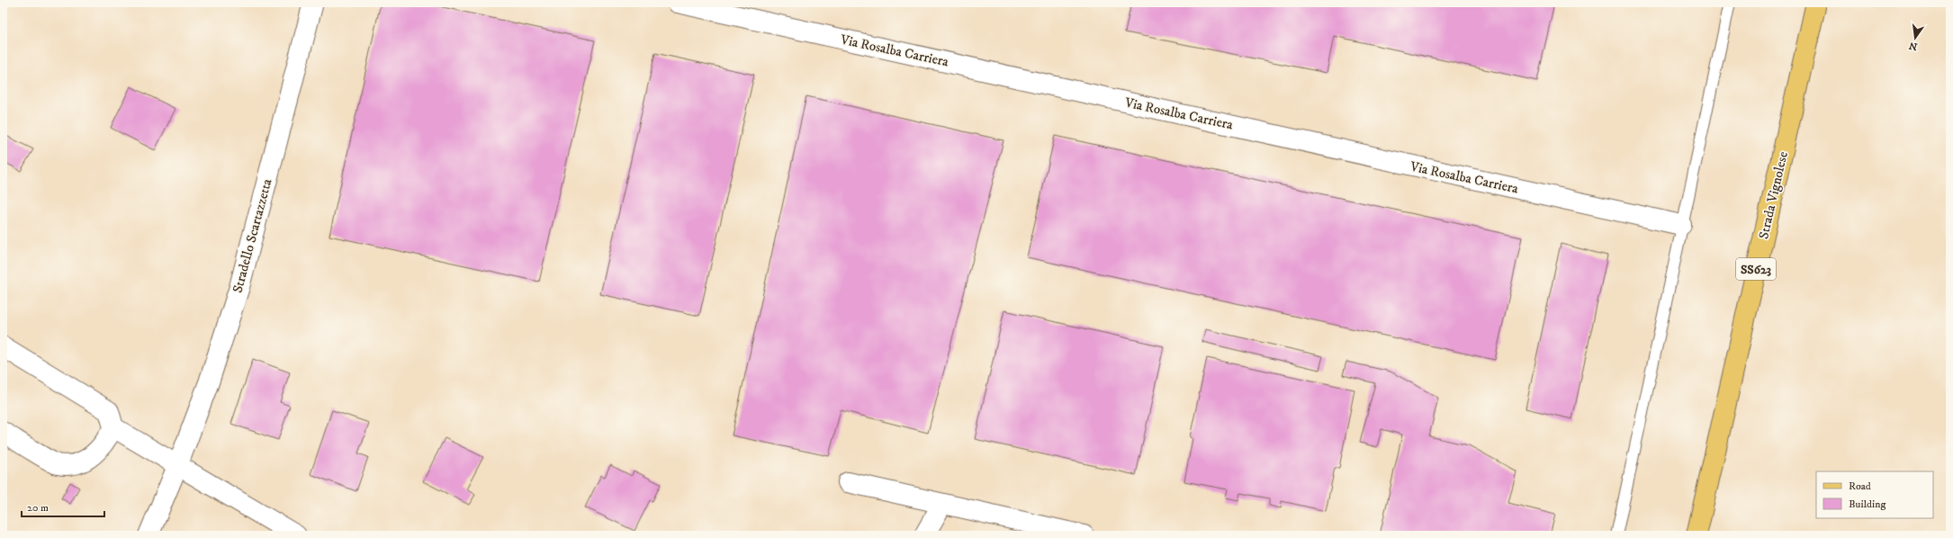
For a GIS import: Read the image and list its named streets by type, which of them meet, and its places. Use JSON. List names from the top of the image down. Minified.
{"streets":{"main road":["Strada Vignolese","SS623"],"street":["Via Rosalba Carriera","Stradello Scartazzetta"]},"legend":["Road","Building"],"scale_bar":"20 m","north":"bottom"}
